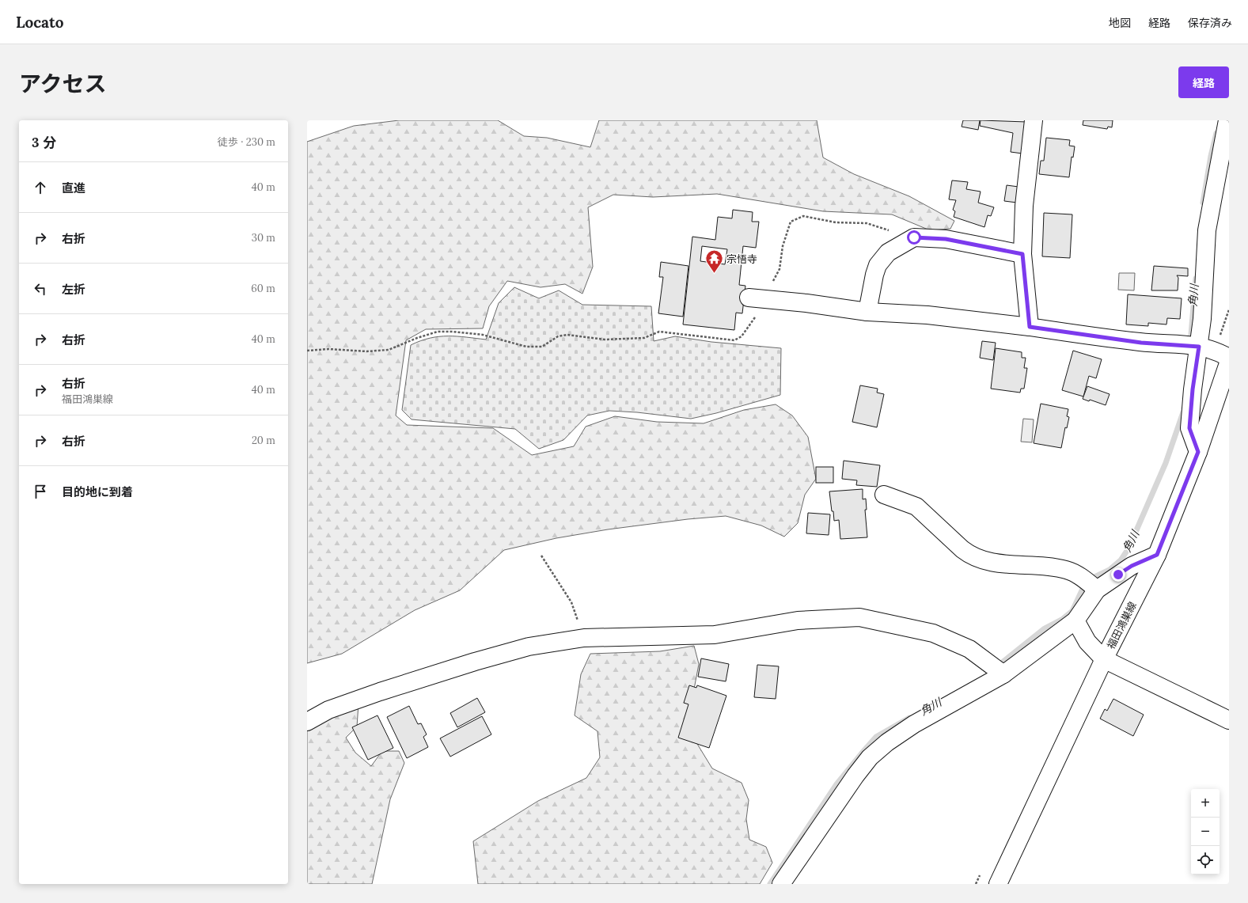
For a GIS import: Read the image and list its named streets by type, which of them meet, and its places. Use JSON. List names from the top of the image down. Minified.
{"streets":{"street":["福田鴻巣線"]},"water":["角川"],"places":{"temple":["宗悟寺"]},"page":{"header":"Locato","nav":["地図","経路","保存済み"],"title":"アクセス","buttons":"経路","heading":["3 分","徒歩 · 230 m"],"list":[["直進","40 m"],["右折","30 m"],["左折","60 m"],["右折","40 m"],["右折","福田鴻巣線","40 m"],["右折","20 m"],"目的地に到着"],"map_buttons":["+","−"]}}
